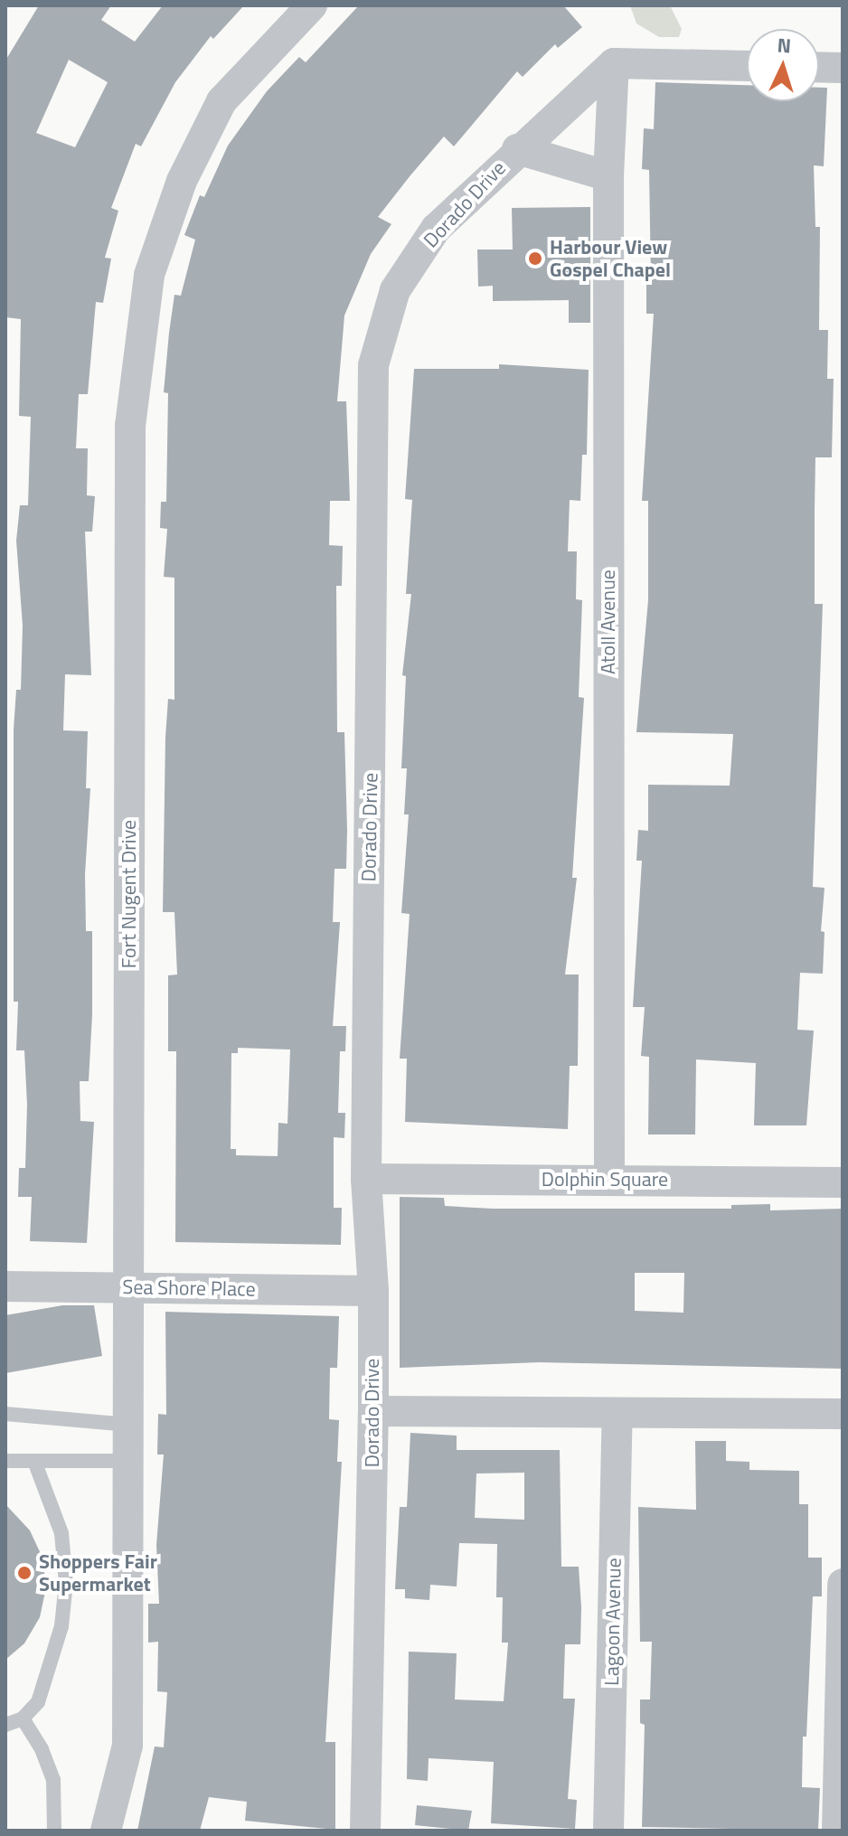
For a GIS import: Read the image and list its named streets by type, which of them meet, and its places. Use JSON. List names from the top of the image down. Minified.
{"streets":{"street":["Dorado Drive","Atoll Avenue","Fort Nugent Drive","Dolphin Square","Sea Shore Place","Lagoon Avenue"]},"crossings":[["Dorado Drive","Atoll Avenue"],["Dorado Drive","Dolphin Square"],["Dorado Drive","Sea Shore Place"],["Atoll Avenue","Dolphin Square"],["Fort Nugent Drive","Sea Shore Place"]],"places":["Harbour View Gospel Chapel","Shoppers Fair Supermarket"],"north":"top"}
